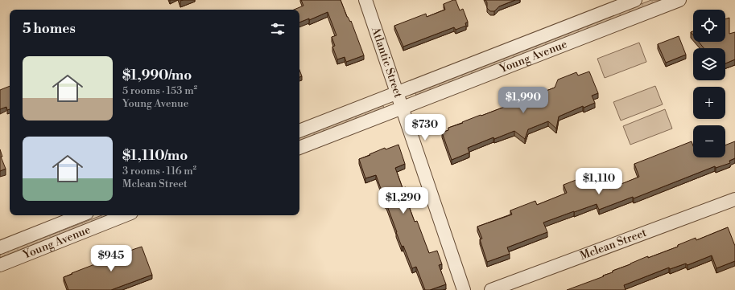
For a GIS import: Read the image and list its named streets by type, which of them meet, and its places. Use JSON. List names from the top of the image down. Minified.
{"streets":{"street":["Young Avenue","Atlantic Street","Mclean Street"]},"crossings":[["Young Avenue","Atlantic Street"]],"page":{"map_buttons":["+","−"],"heading":"5 homes","list":[{"name":"$1,990/mo","note":"5 rooms · 153 m² · Young Avenue"},{"name":"$1,110/mo","note":"3 rooms · 116 m² · Mclean Street"}],"price":["$1,990","$730","$1,110","$1,290","$945"]}}
